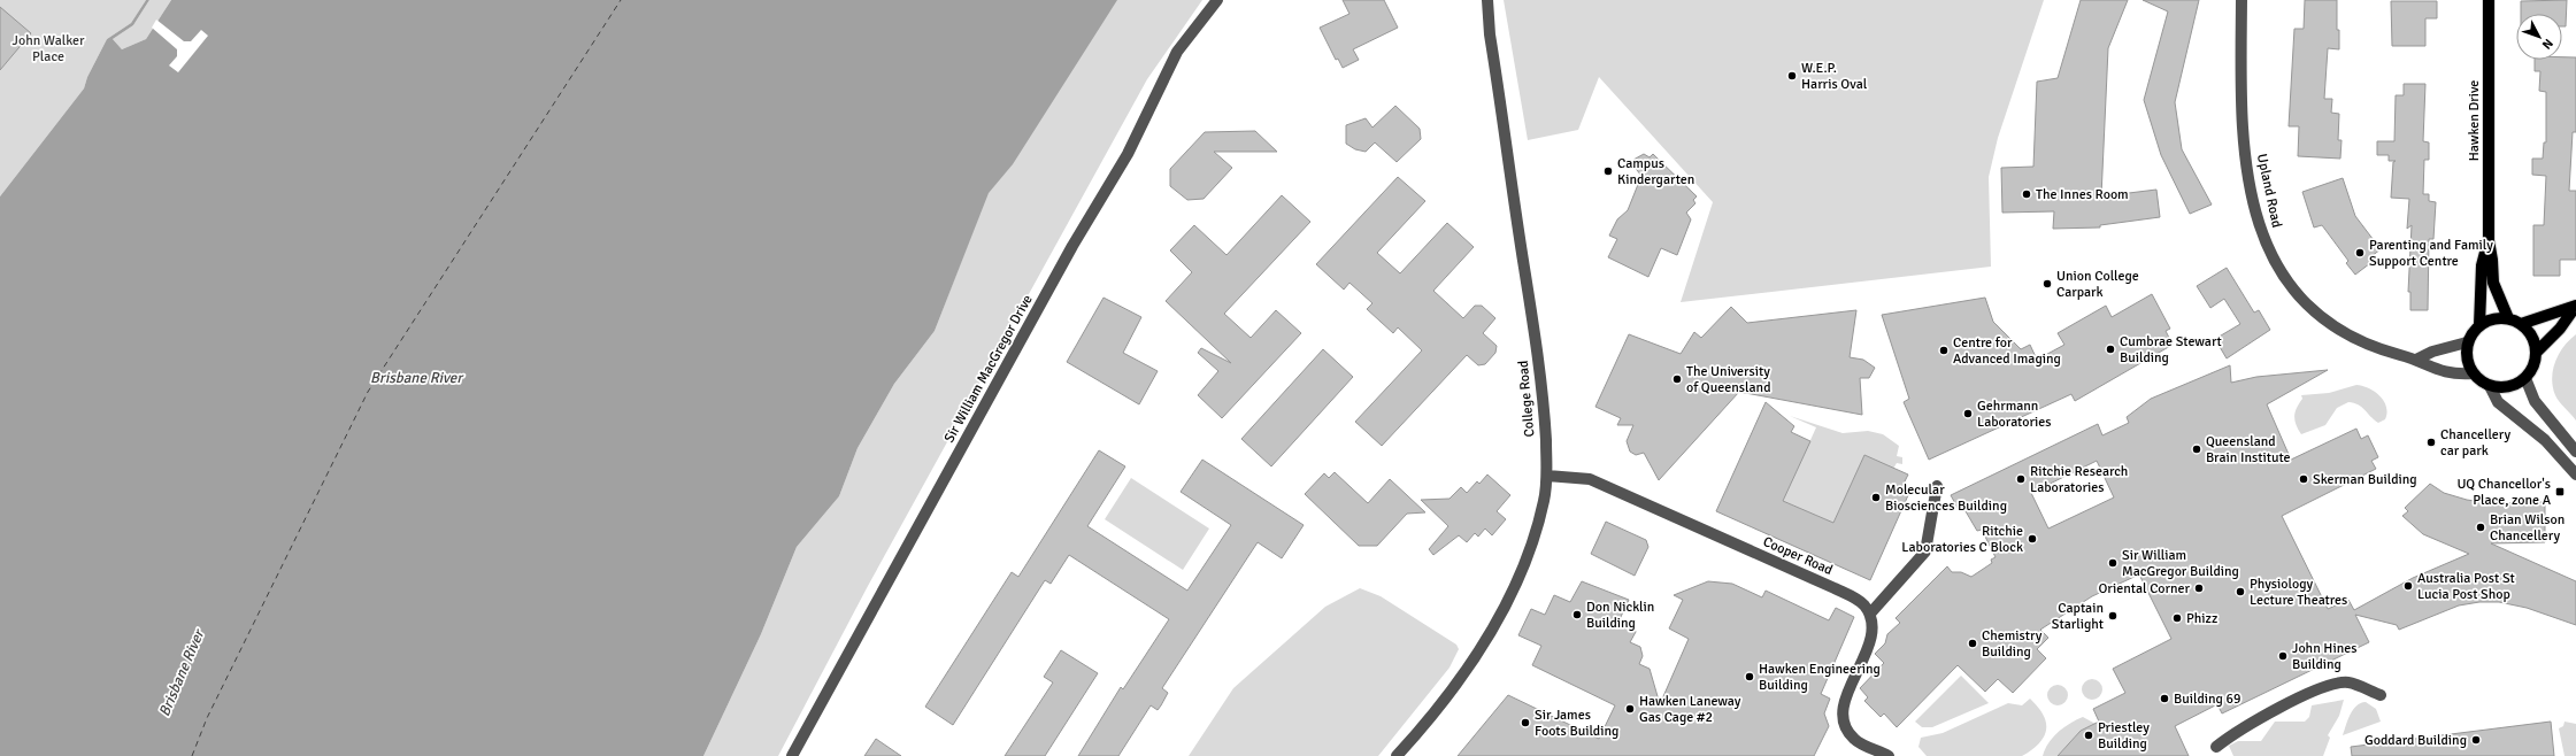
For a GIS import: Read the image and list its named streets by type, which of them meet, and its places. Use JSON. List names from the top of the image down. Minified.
{"streets":{"main road":["Hawken Drive"],"street":["Upland Road","Sir William MacGregor Drive","College Road","Cooper Road"]},"crossings":[["Hawken Drive","Upland Road"],["College Road","Cooper Road"]],"water":["Brisbane River"],"parks":["John Walker Place"],"places":{"other":["W.E.P. Harris Oval","Campus Kindergarten","The Innes Room","Parenting and Family Support Centre","Union College Carpark","Cumbrae Stewart Building","Centre for Advanced Imaging","The University of Queensland","Gehrmann Laboratories","Chancellery car park","Queensland Brain Institute","Ritchie Research Laboratories","Skerman Building","Molecular Biosciences Building","Brian Wilson Chancellery","Ritchie Laboratories C Block","Sir William MacGregor Building","Australia Post St Lucia Post Shop","Oriental Corner","Physiology Lecture Theatres","Don Nicklin Building","Captain Starlight","Phizz","Chemistry Building","John Hines Building","Hawken Engineering Building","Building 69","Hawken Laneway Gas Cage #2","Sir James Foots Building","Priestley Building","Goddard Building"],"transit":["UQ Chancellor's Place, zone A"]},"north":"bottom right"}
